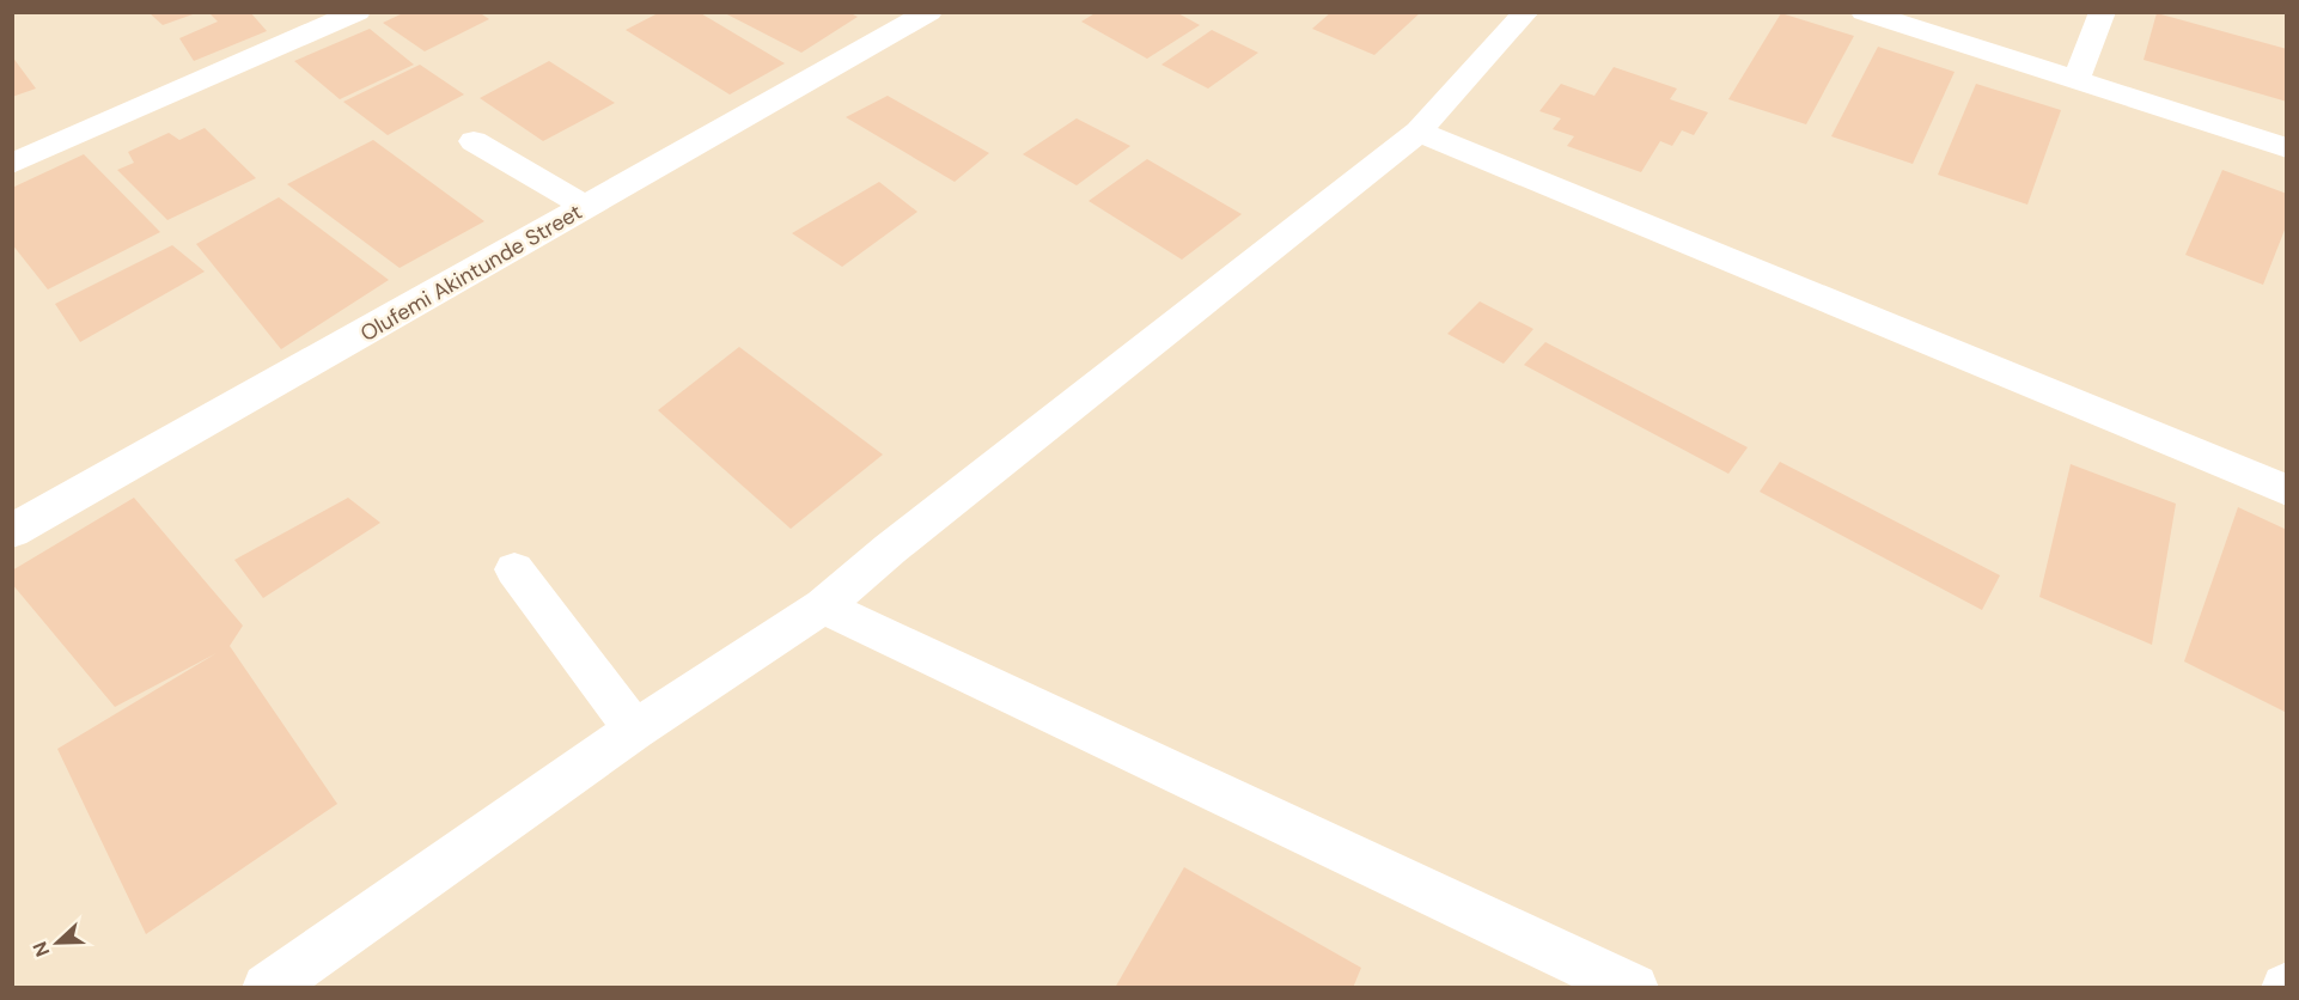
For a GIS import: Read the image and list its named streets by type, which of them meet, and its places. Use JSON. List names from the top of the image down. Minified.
{"streets":{"street":["Olufemi Akintunde Street"]},"north":"left"}
